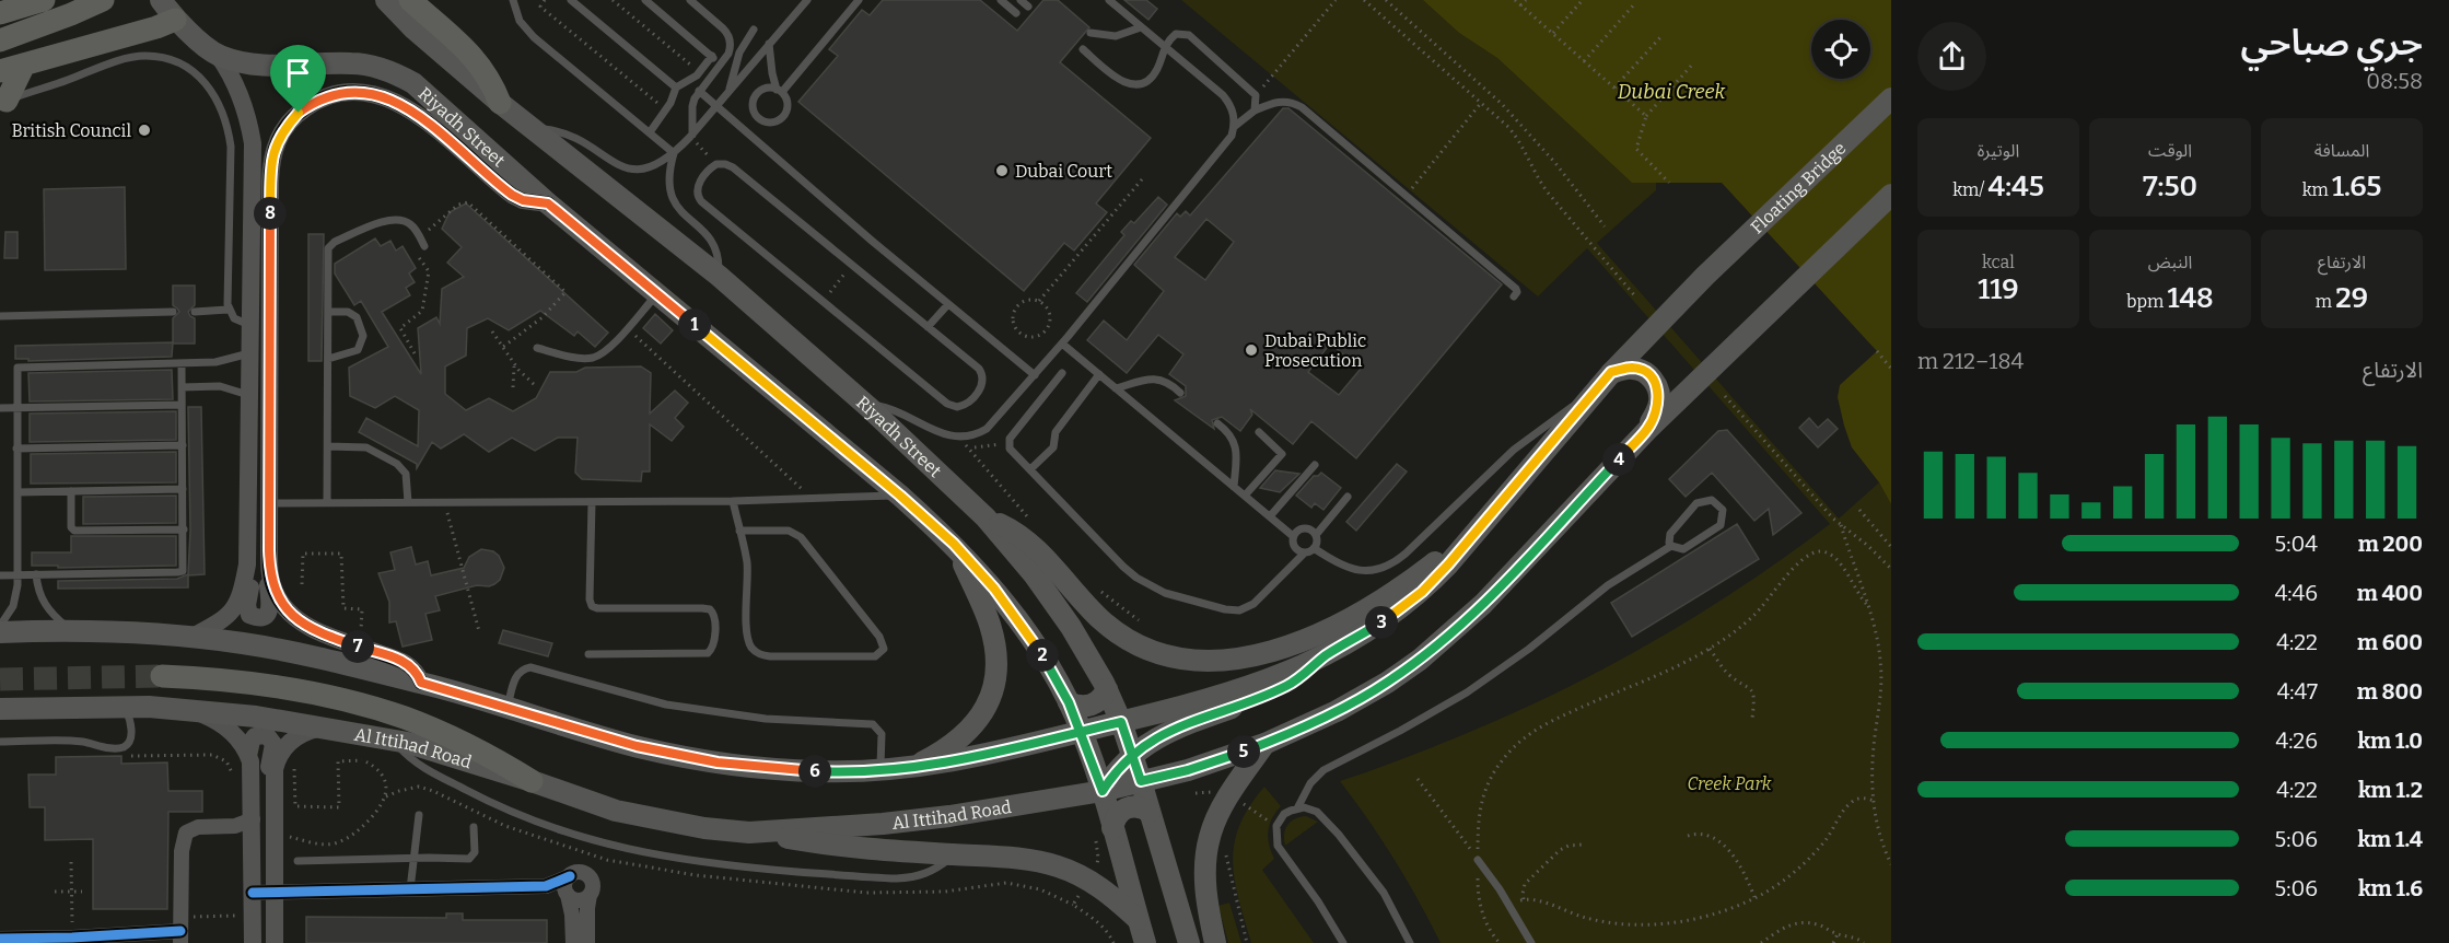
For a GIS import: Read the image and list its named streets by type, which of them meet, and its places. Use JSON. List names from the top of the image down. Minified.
{"streets":{"main road":["Riyadh Street","Floating Bridge","Al Ittihad Road"]},"crossings":[["Riyadh Street","Al Ittihad Road"]],"water":["Dubai Creek"],"parks":["Creek Park"],"places":["British Council","Dubai Court","Dubai Public Prosecution"],"page":{"heading":["جري صباحي","08:58"],"stats":[["المسافة","1.65 km"],["الوقت","7:50"],["الوتيرة","4:45 /km"],["الارتفاع","29 m"],["النبض","148 bpm"],["kcal","119"]],"pins":["8","1","4","3","7","2","5","6"],"chart":["الارتفاع","184–212 m"],"list":[{"name":"200 m","note":"5:04"},{"name":"400 m","note":"4:46"},{"name":"600 m","note":"4:22"},{"name":"800 m","note":"4:47"},{"name":"1.0 km","note":"4:26"},{"name":"1.2 km","note":"4:22"},{"name":"1.4 km","note":"5:06"},{"name":"1.6 km","note":"5:06"}]}}
